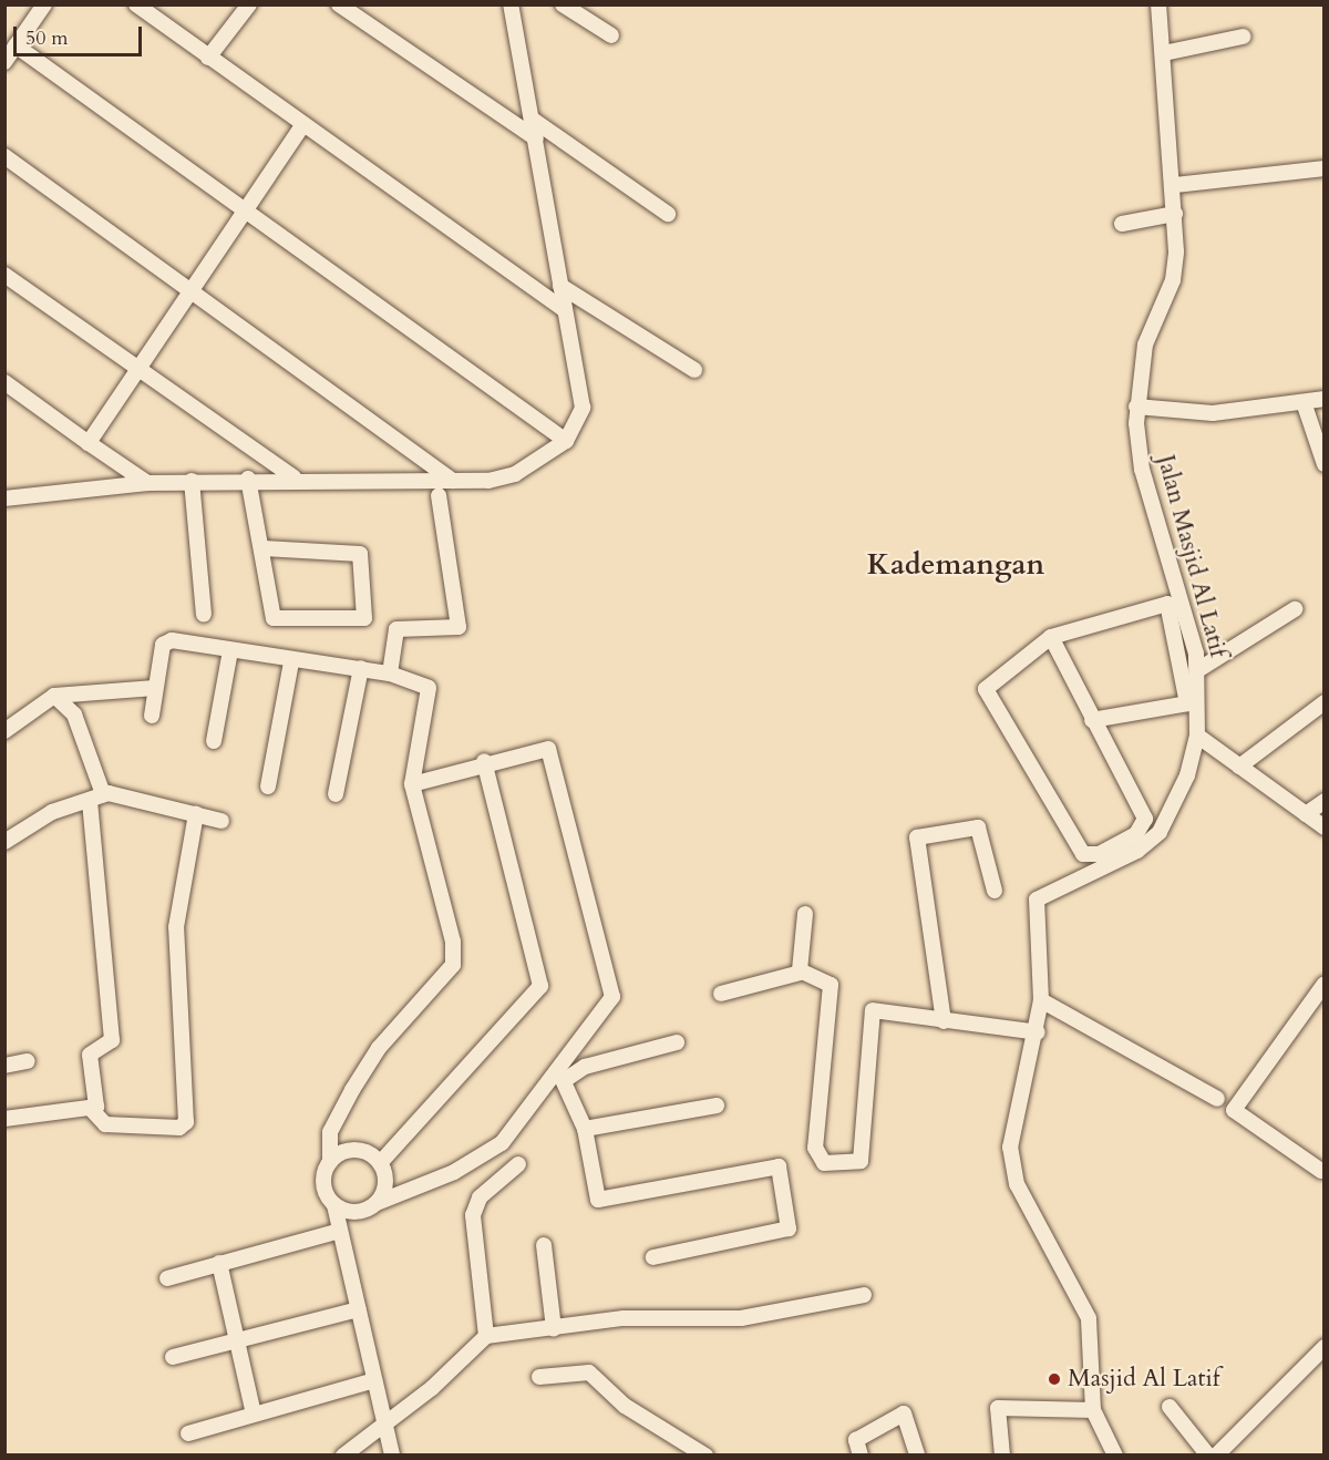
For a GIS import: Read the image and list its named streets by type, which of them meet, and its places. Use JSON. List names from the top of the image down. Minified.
{"streets":{"street":["Jalan Masjid Al Latif"]},"districts":["Kademangan"],"places":["Masjid Al Latif"],"scale_bar":"50 m"}
